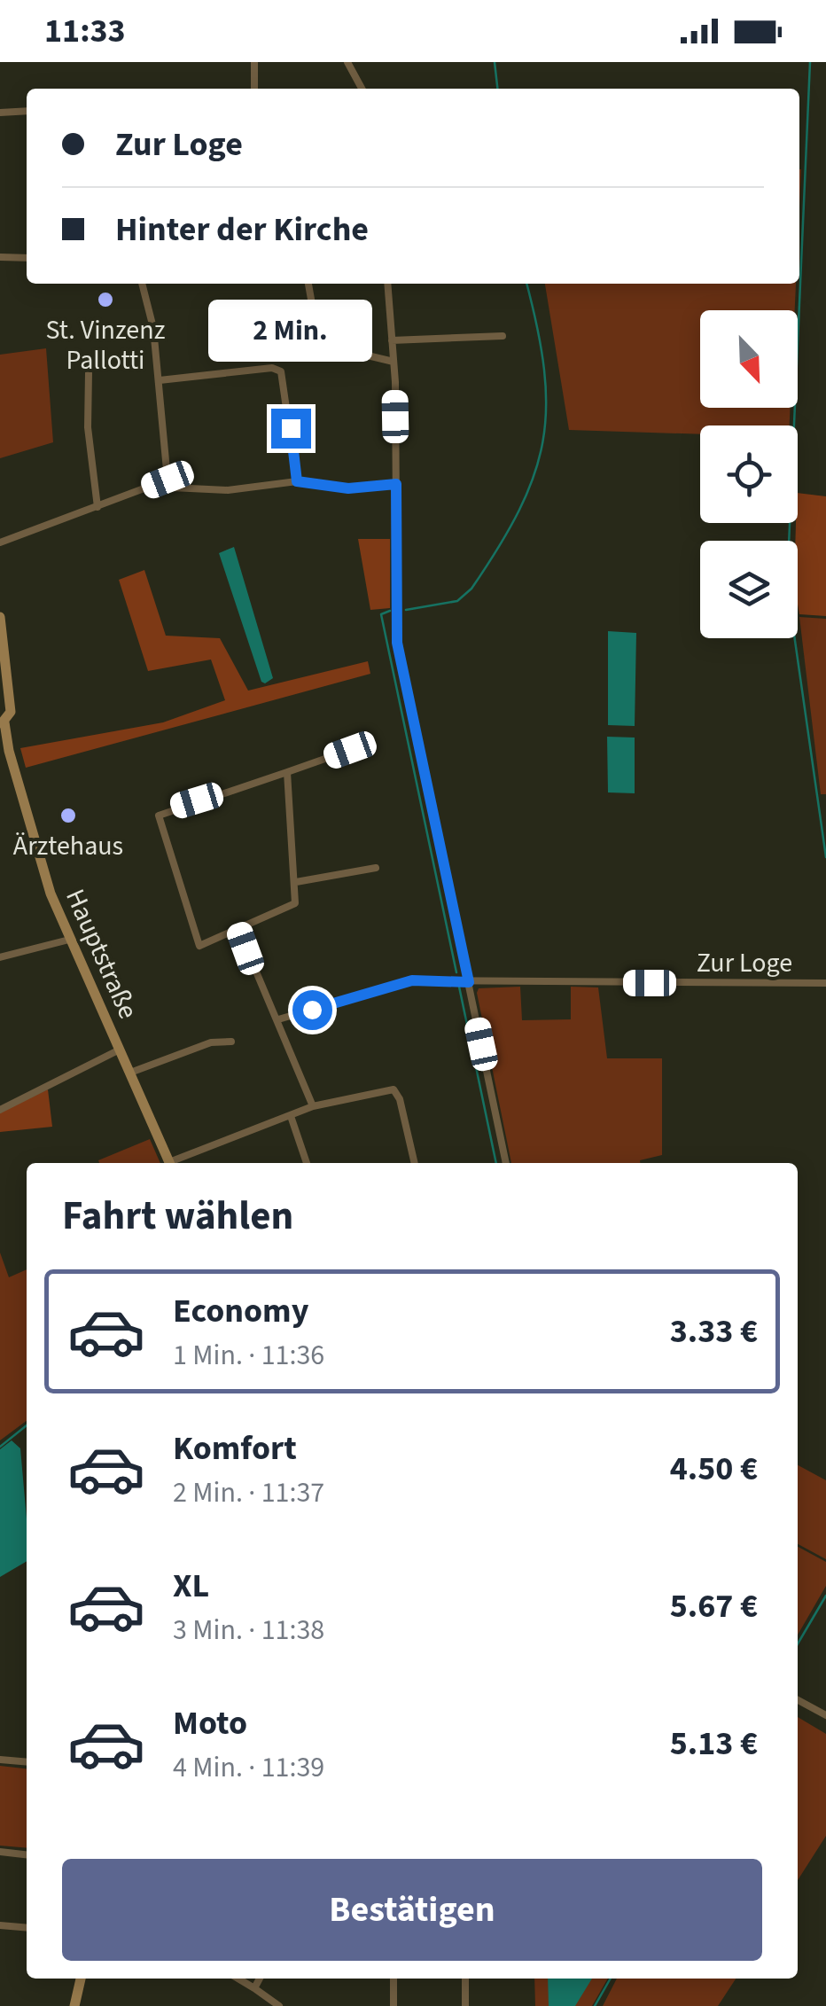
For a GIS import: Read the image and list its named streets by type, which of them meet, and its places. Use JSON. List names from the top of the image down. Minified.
{"streets":{"main road":["Hauptstraße"],"street":["Zur Loge"]},"places":["St. Vinzenz Pallotti","Ärztehaus"],"north":"bottom right","page":{"status":"11:33","banner":["Zur Loge","Hinter der Kirche"],"bubble":"2 Min.","heading":"Fahrt wählen","list":[{"name":"Economy","note":"1 Min. · 11:36","value":"3.33 €"},{"name":"Komfort","note":"2 Min. · 11:37","value":"4.50 €"},{"name":"XL","note":"3 Min. · 11:38","value":"5.67 €"},{"name":"Moto","note":"4 Min. · 11:39","value":"5.13 €"}],"buttons":"Bestätigen"}}
